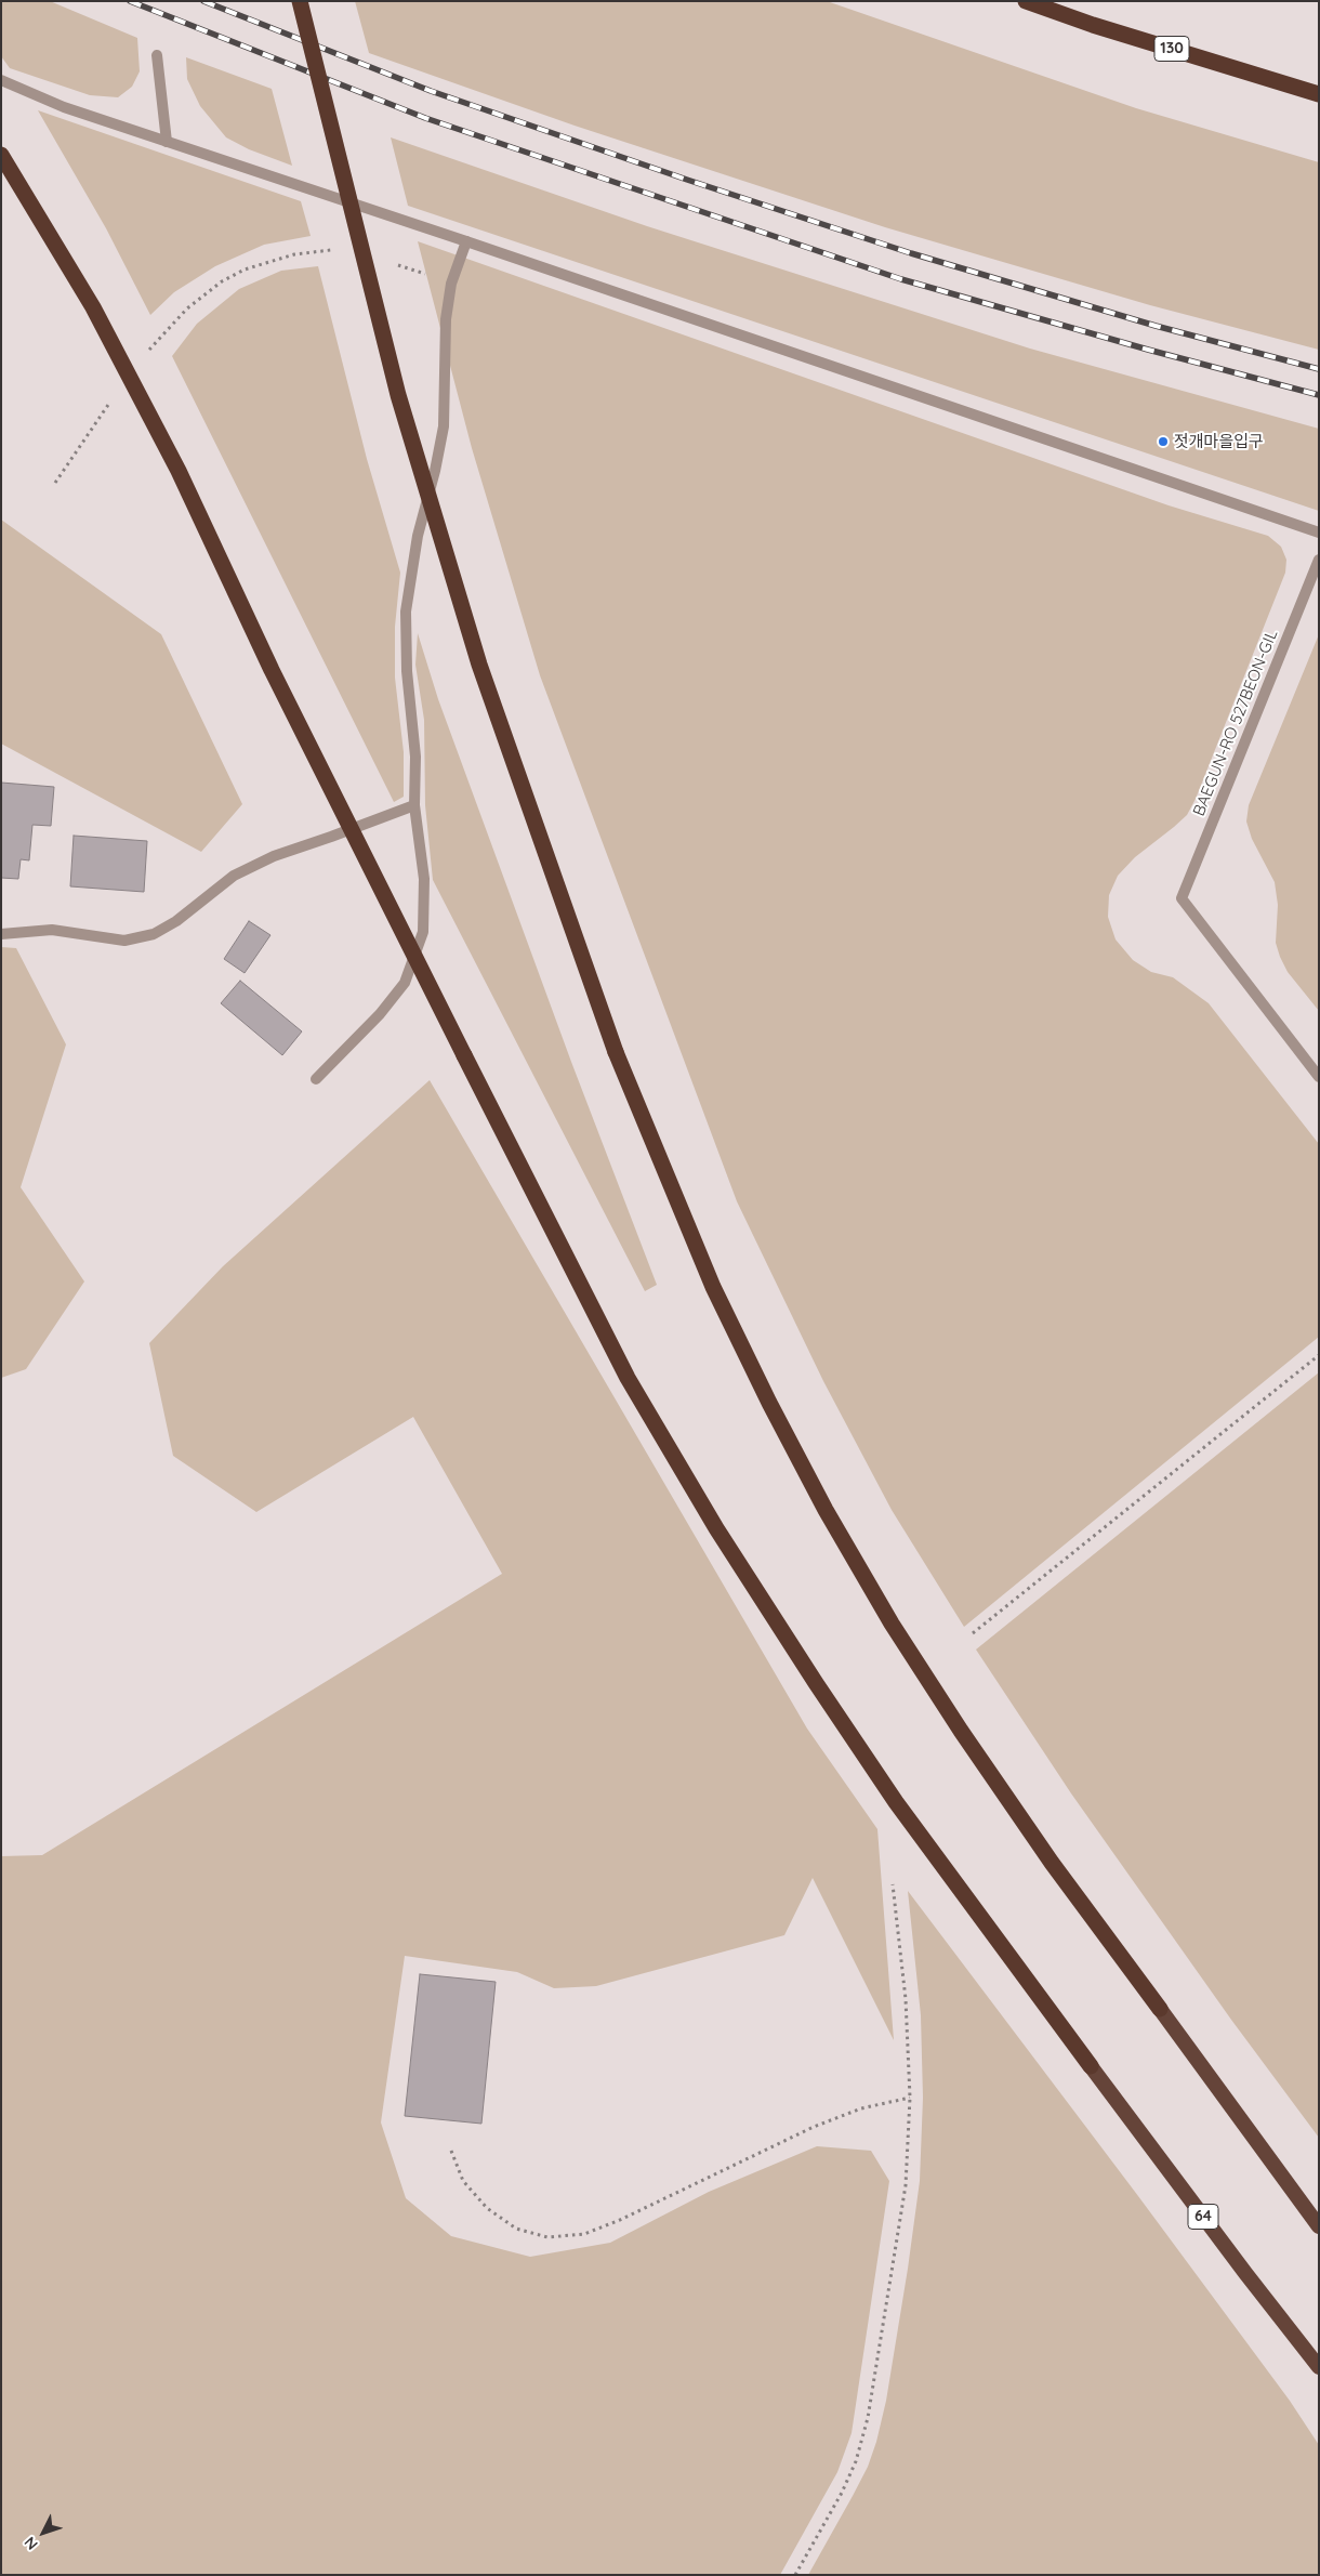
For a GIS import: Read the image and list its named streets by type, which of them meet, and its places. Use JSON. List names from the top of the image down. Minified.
{"streets":{"highway":["130","64"],"street":["BAEGUN-RO 527BEON-GIL"]},"places":["젓개마을입구"],"north":"bottom left"}
